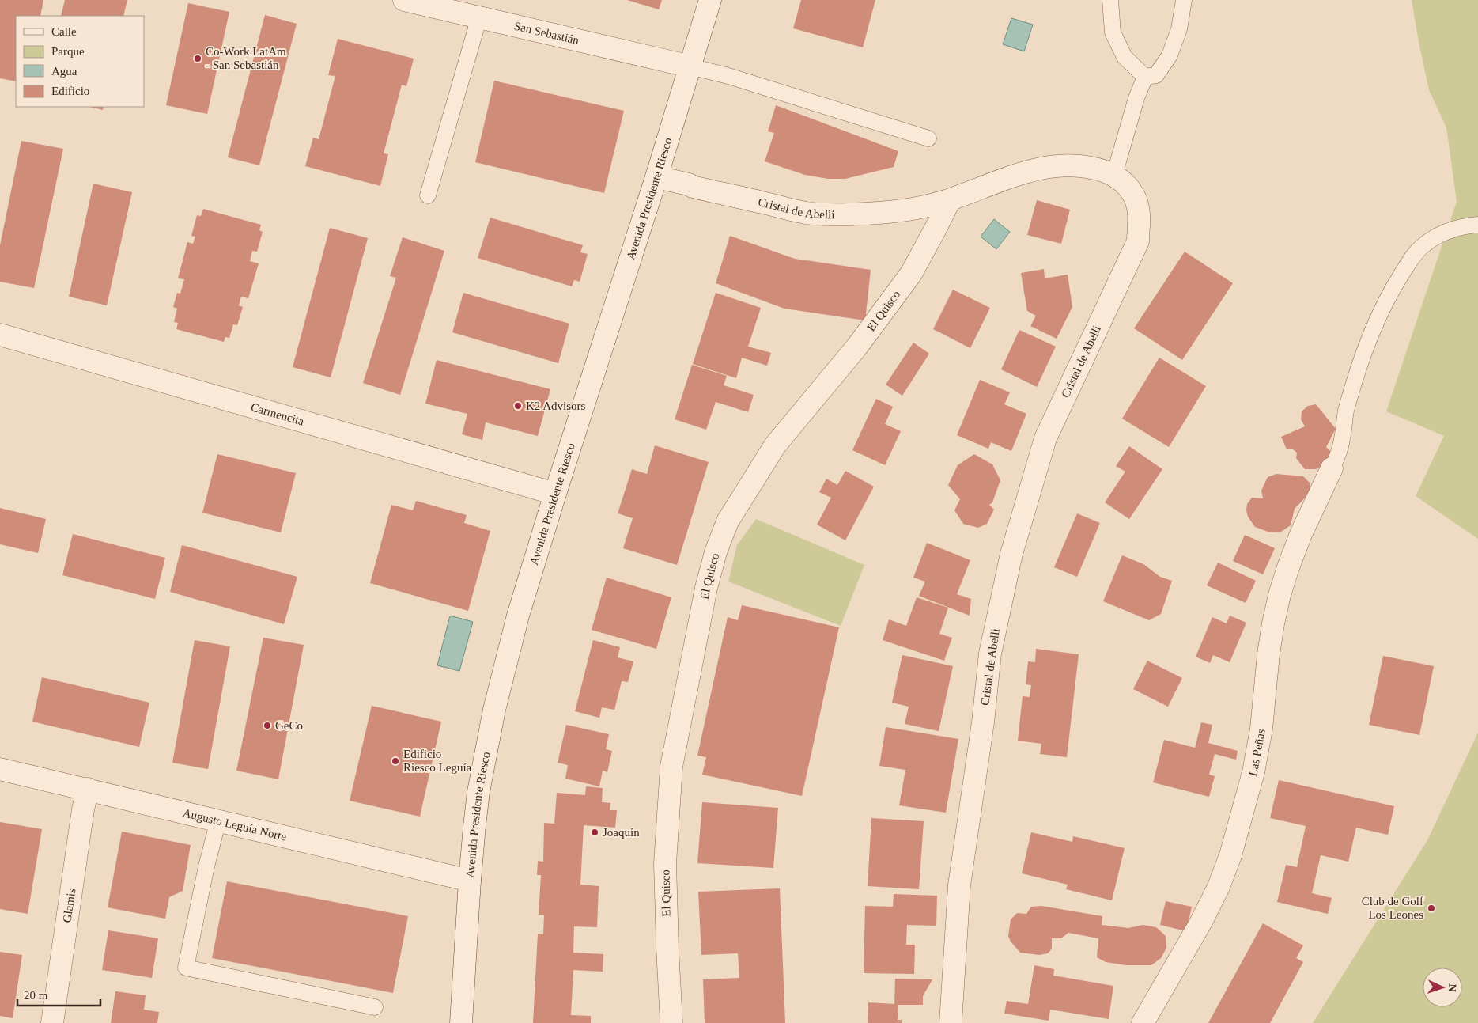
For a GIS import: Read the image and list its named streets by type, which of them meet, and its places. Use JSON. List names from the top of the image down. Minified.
{"streets":{"street":["San Sebastián","Avenida Presidente Riesco","Cristal de Abelli","El Quisco","Carmencita","Las Peñas","Augusto Leguía Norte","Glamis"]},"crossings":[["San Sebastián","Avenida Presidente Riesco"],["Avenida Presidente Riesco","Cristal de Abelli"],["Avenida Presidente Riesco","Carmencita"],["Avenida Presidente Riesco","Augusto Leguía Norte"],["Cristal de Abelli","El Quisco"],["Augusto Leguía Norte","Glamis"]],"places":["Co-Work LatAm - San Sebastián","K2 Advisors","GeCo","Edificio Riesco Leguía","Joaquin","Club de Golf Los Leones"],"legend":["Calle","Parque","Agua","Edificio"],"scale_bar":"20 m","north":"right"}
